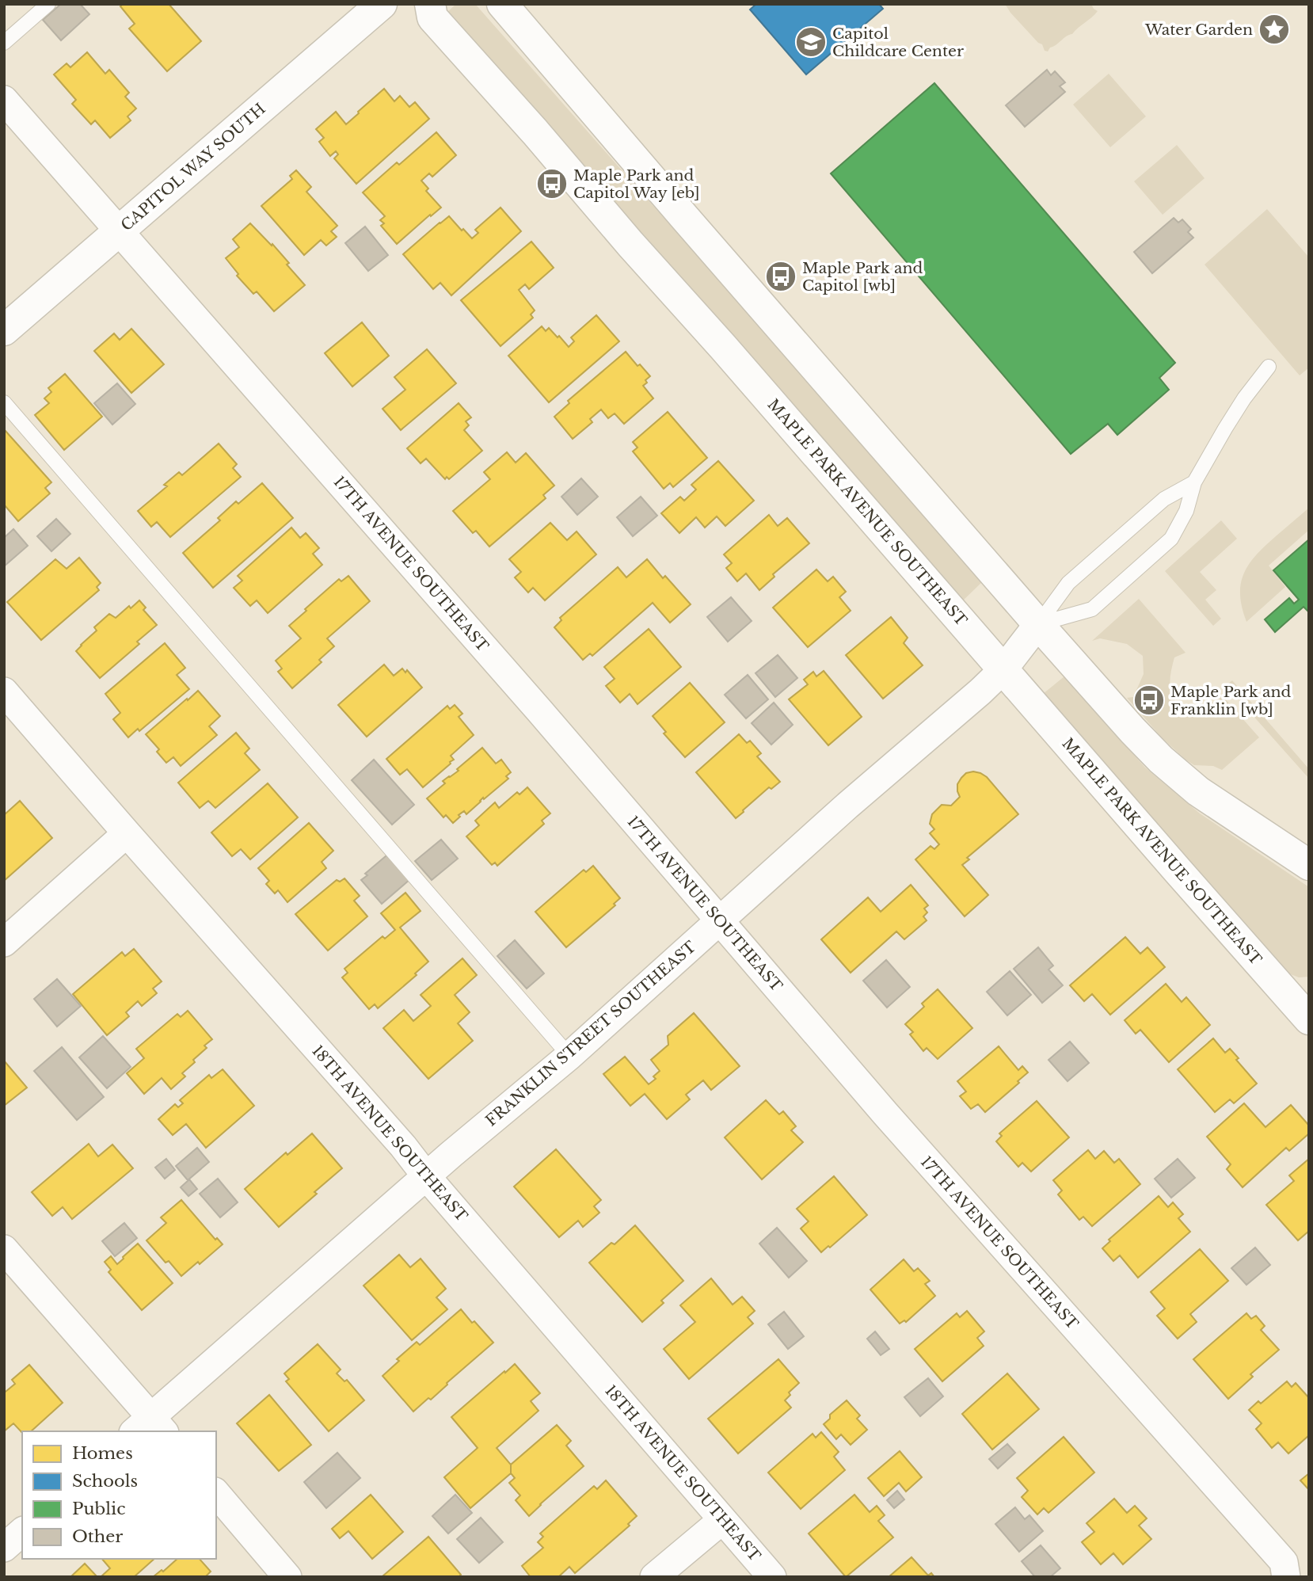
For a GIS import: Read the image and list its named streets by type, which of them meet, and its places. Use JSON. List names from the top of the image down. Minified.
{"streets":{"street":["CAPITOL WAY SOUTH","MAPLE PARK AVENUE SOUTHEAST","17TH AVENUE SOUTHEAST","FRANKLIN STREET SOUTHEAST","18TH AVENUE SOUTHEAST"]},"crossings":[["CAPITOL WAY SOUTH","17TH AVENUE SOUTHEAST"],["MAPLE PARK AVENUE SOUTHEAST","FRANKLIN STREET SOUTHEAST"],["17TH AVENUE SOUTHEAST","FRANKLIN STREET SOUTHEAST"],["FRANKLIN STREET SOUTHEAST","18TH AVENUE SOUTHEAST"]],"places":{"place":["Water Garden"],"school or university":["Capitol Childcare Center"],"bus stop":["Maple Park and Capitol Way [eb]","Maple Park and Capitol [wb]","Maple Park and Franklin [wb]"]},"legend":["Homes","Schools","Public","Other"]}
